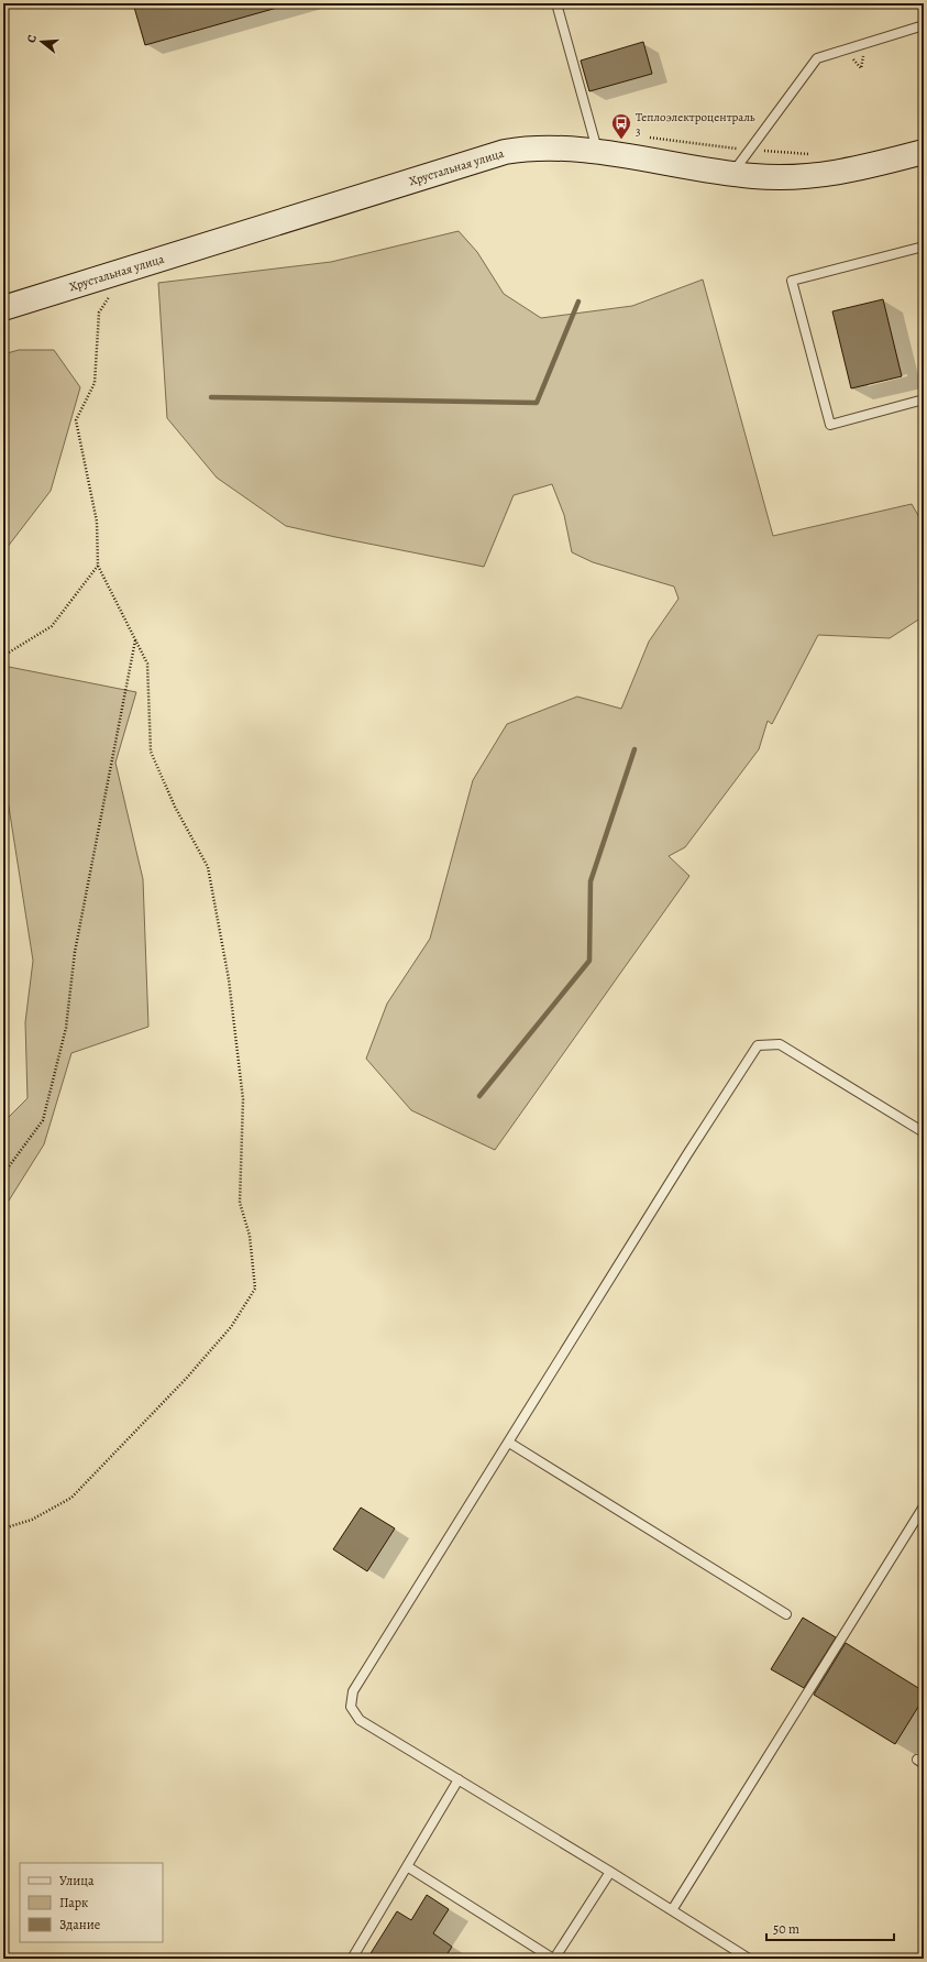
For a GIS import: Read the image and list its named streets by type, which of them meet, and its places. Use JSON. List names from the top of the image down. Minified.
{"streets":{"street":["Хрустальная улица"]},"places":{"bus stop":["Теплоэлектроцентраль 3"]},"legend":["Улица","Парк","Здание"],"scale_bar":"50 m","north":"left"}
